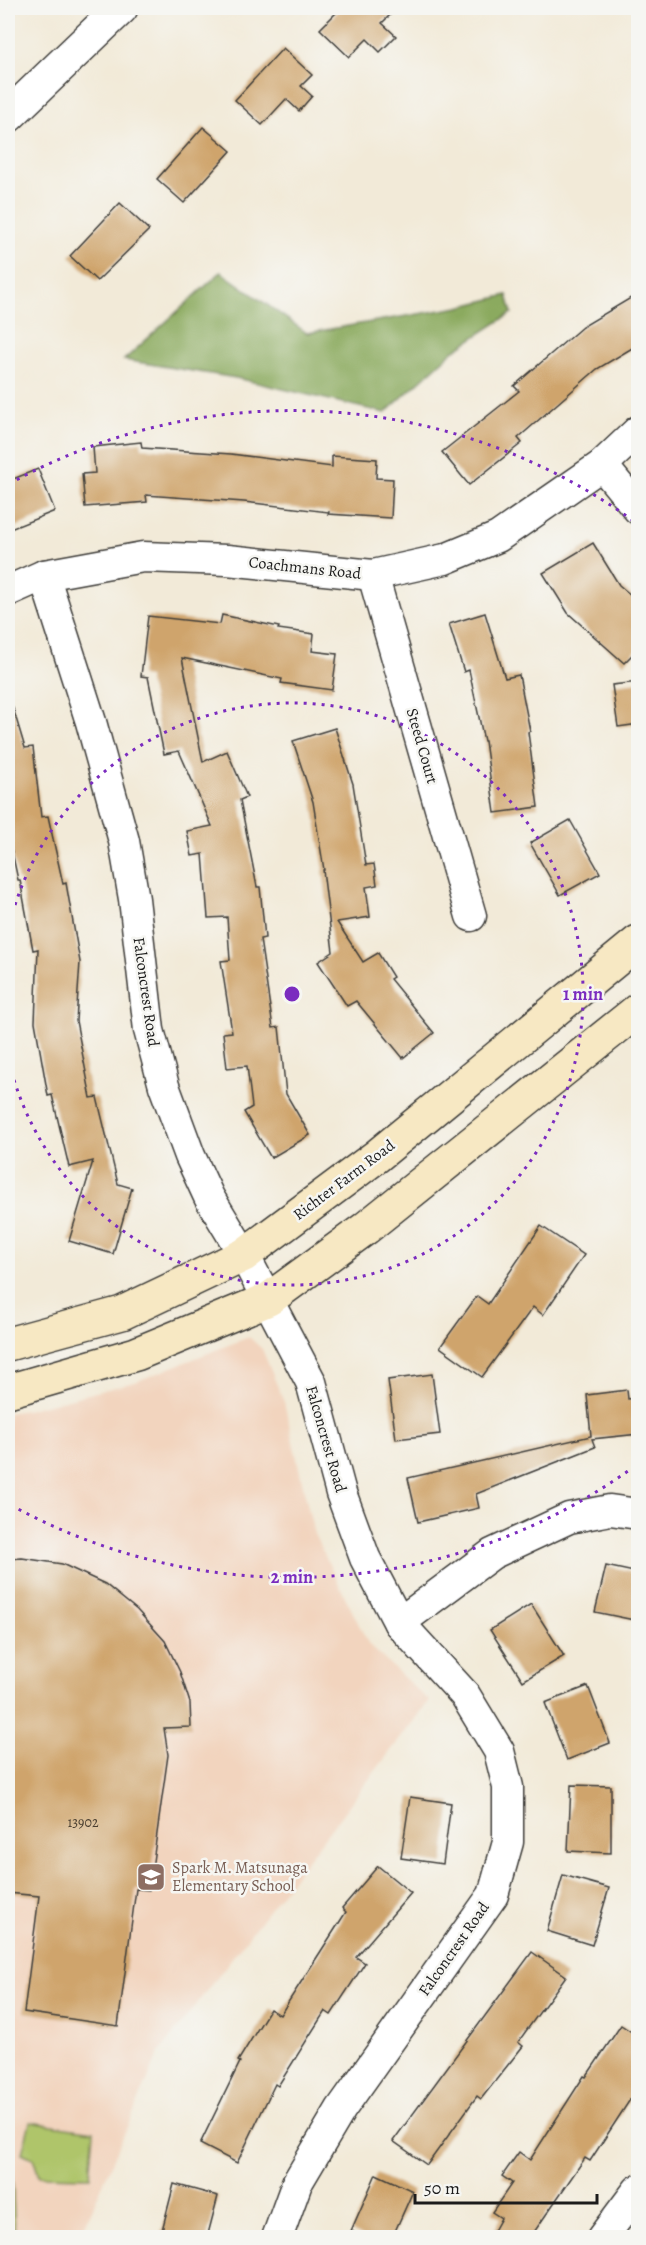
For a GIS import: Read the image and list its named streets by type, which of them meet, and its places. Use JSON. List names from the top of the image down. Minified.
{"streets":{"main road":["Richter Farm Road"],"street":["Coachmans Road","Steed Court","Falconcrest Road"]},"crossings":[["Coachmans Road","Steed Court"],["Coachmans Road","Falconcrest Road"],["Falconcrest Road","Richter Farm Road"]],"places":{"school or university":["Spark M. Matsunaga Elementary School"]},"house_numbers":["13902"],"scale_bar":"50 m","rings":["1 min","2 min"]}
